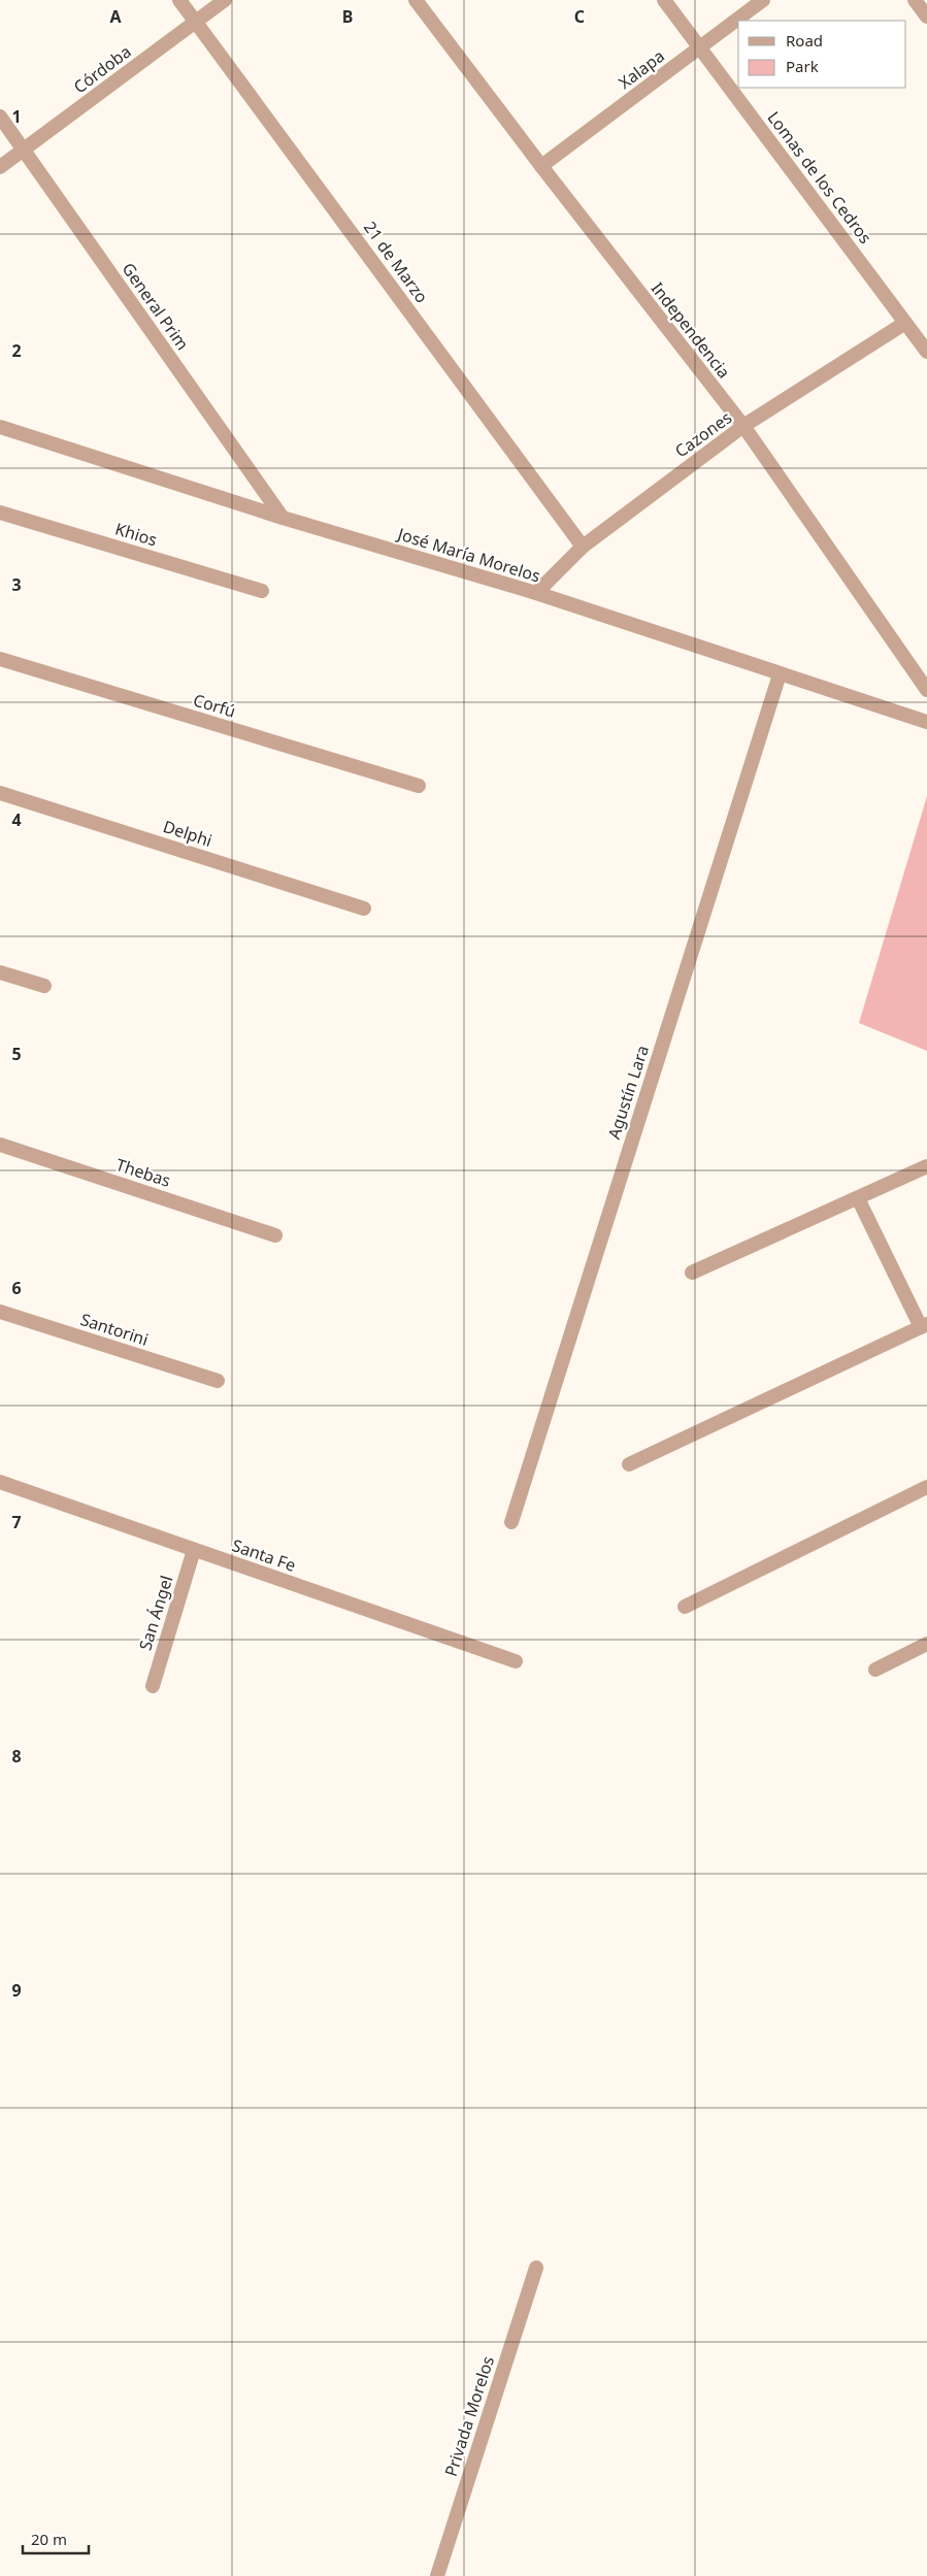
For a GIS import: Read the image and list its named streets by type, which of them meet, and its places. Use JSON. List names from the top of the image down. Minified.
{"streets":{"street":["Córdoba","Xalapa","Lomas de los Cedros","21 de Marzo","General Prim","Independencia","Cazones","Khios","José María Morelos","Corfú","Delphi","Agustín Lara","Thebas","Santorini","Santa Fe","San Ángel","Privada Morelos"]},"crossings":[["Córdoba","21 de Marzo"],["Córdoba","General Prim"],["Xalapa","Lomas de los Cedros"],["Xalapa","Independencia"],["Lomas de los Cedros","Cazones"],["21 de Marzo","Cazones"],["General Prim","José María Morelos"],["Independencia","Cazones"],["Cazones","José María Morelos"],["José María Morelos","Agustín Lara"],["Santa Fe","San Ángel"]],"legend":["Road","Park"],"scale_bar":"20 m","grid":{"columns":["A","B","C"],"rows":["1","2","3","4","5","6","7","8","9"]}}
